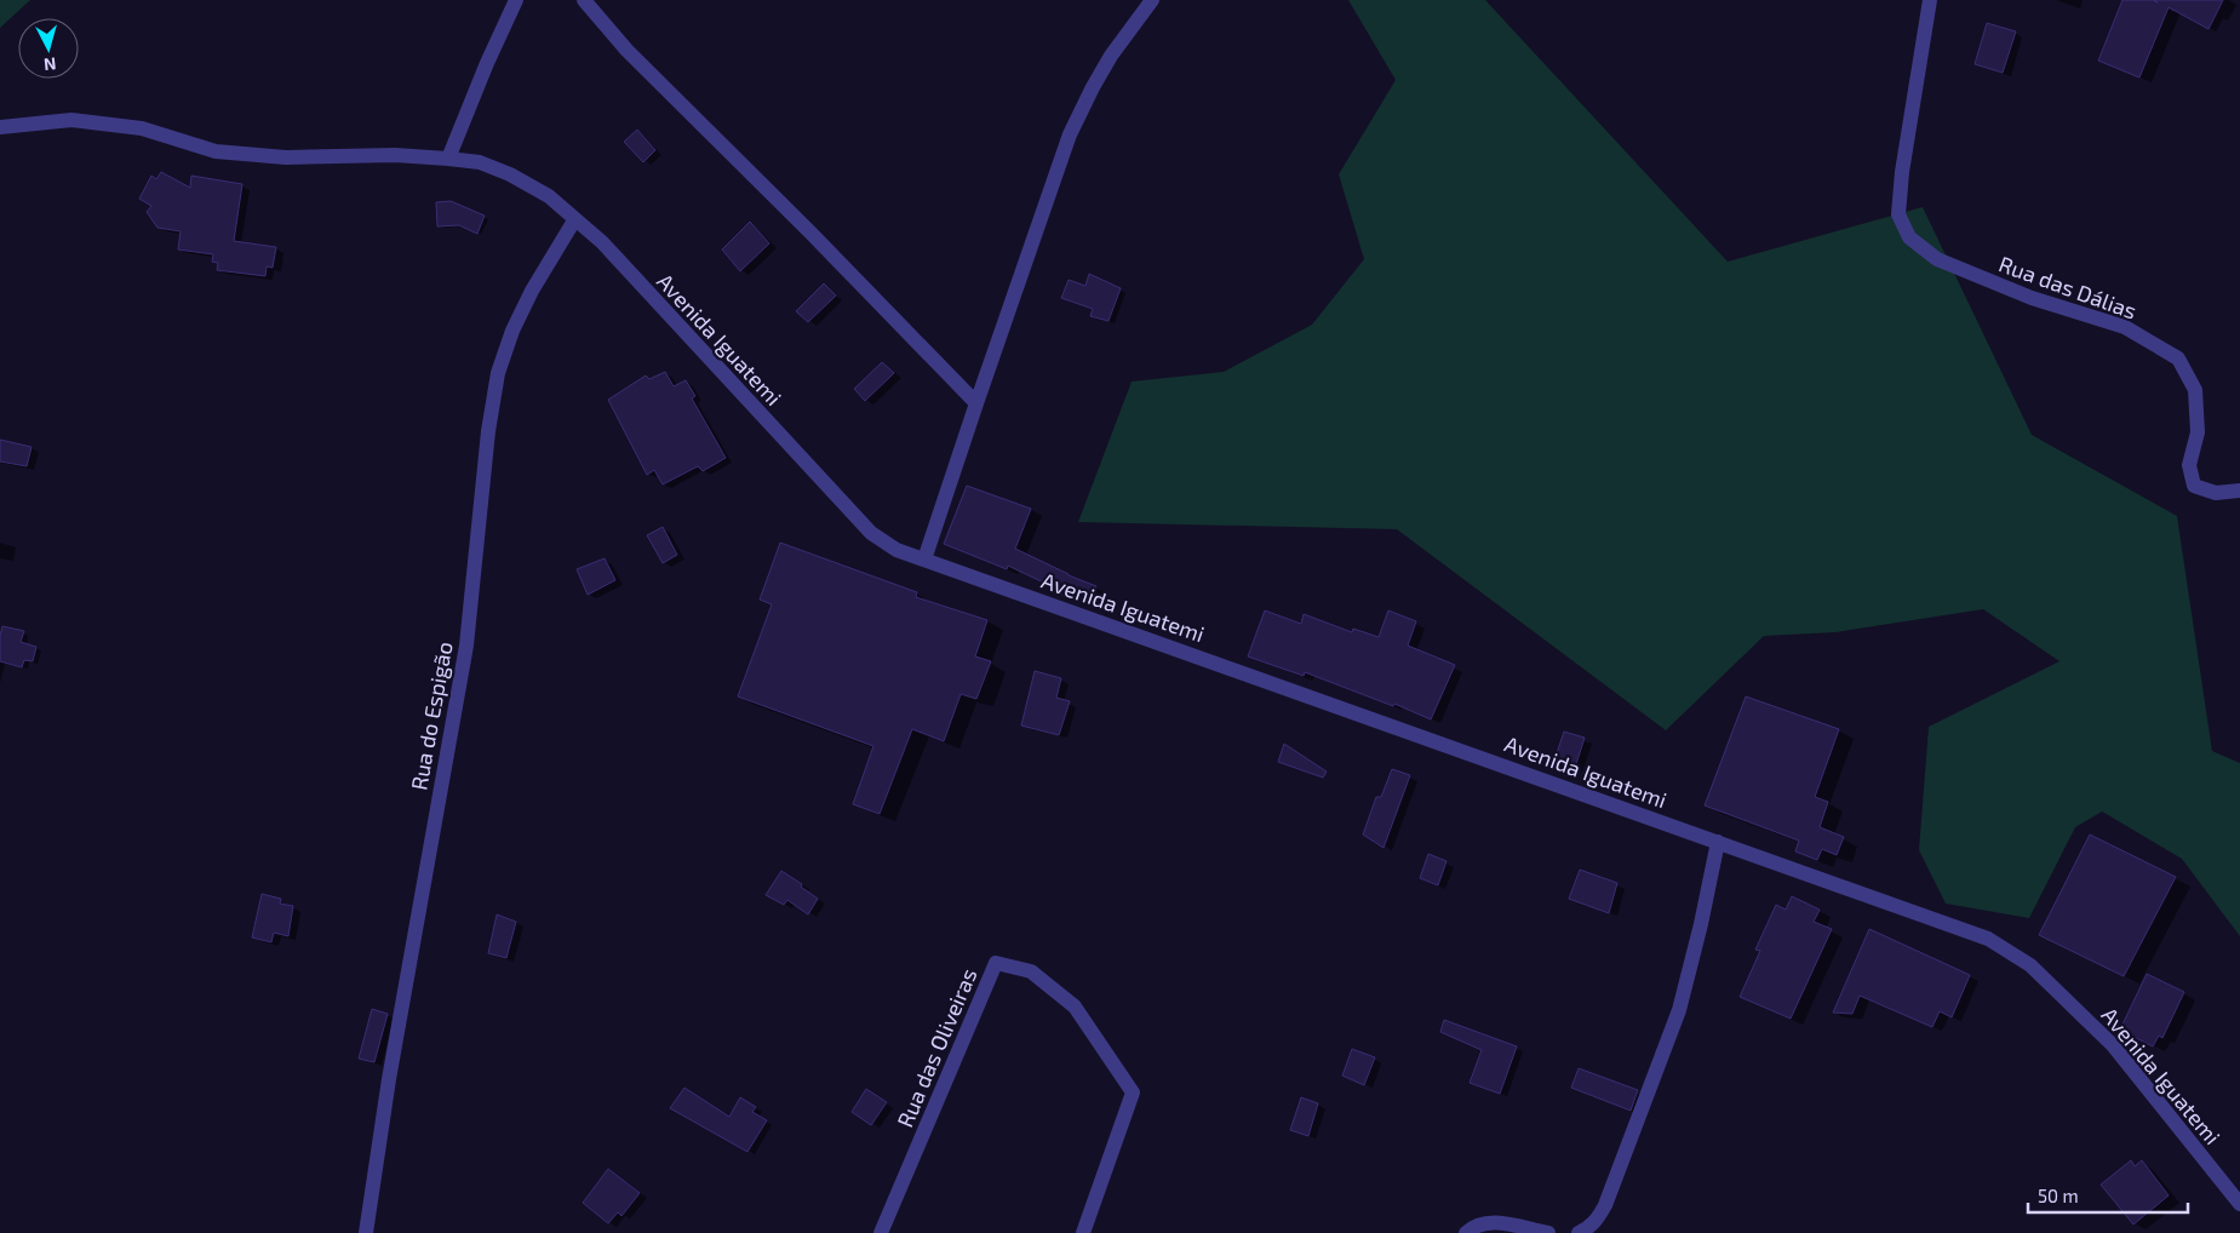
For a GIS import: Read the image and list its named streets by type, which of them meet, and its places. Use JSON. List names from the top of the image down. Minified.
{"streets":{"street":["Rua das Dálias","Avenida Iguatemi","Rua do Espigão","Rua das Oliveiras"]},"crossings":[["Avenida Iguatemi","Rua do Espigão"]],"scale_bar":"50 m","north":"bottom"}
